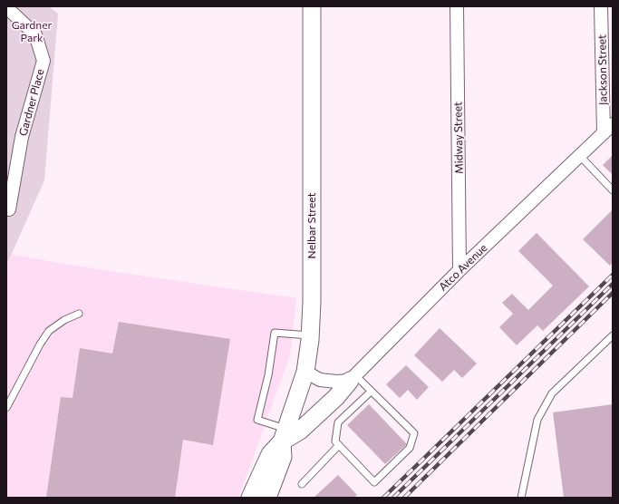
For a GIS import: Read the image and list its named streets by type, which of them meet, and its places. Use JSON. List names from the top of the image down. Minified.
{"streets":{"main road":["Nelbar Street"],"street":["Jackson Street","Gardner Place","Midway Street","Atco Avenue"]},"crossings":[["Jackson Street","Atco Avenue"],["Midway Street","Atco Avenue"]],"parks":["Gardner Park"]}
